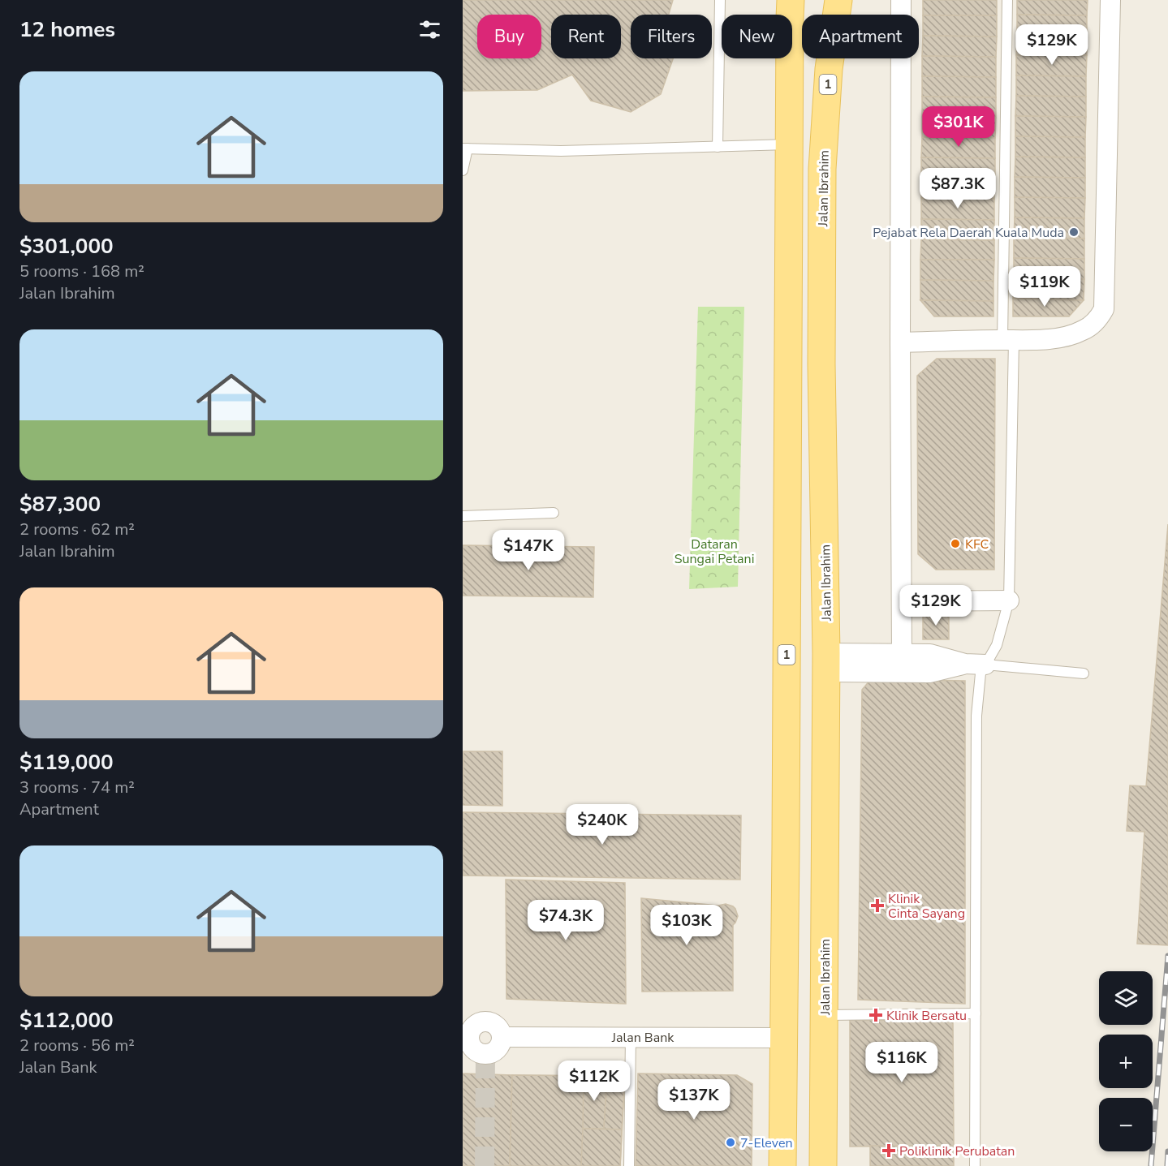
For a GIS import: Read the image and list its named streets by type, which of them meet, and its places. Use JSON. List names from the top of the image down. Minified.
{"streets":{"main road":["1","Jalan Ibrahim"],"street":["Jalan Bank"]},"crossings":[["1","Jalan Bank"]],"parks":["Dataran Sungai Petani"],"places":{"other":["Pejabat Rela Daerah Kuala Muda","KFC","7-Eleven"],"health":["Klinik Cinta Sayang","Klinik Bersatu","Poliklinik Perubatan"]},"page":{"heading":"12 homes","chip":["Buy","Rent","Filters","New","Apartment"],"price":["$129K","$301K","$87.3K","$119K","$147K","$129K","$240K","$74.3K","$103K","$116K","$112K","$137K"],"list":[{"name":"$301,000","note":"5 rooms · 168 m² · Jalan Ibrahim"},{"name":"$87,300","note":"2 rooms · 62 m² · Jalan Ibrahim"},{"name":"$119,000","note":"3 rooms · 74 m² · Apartment"},{"name":"$112,000","note":"2 rooms · 56 m² · Jalan Bank"}],"map_buttons":["+","−"]}}
